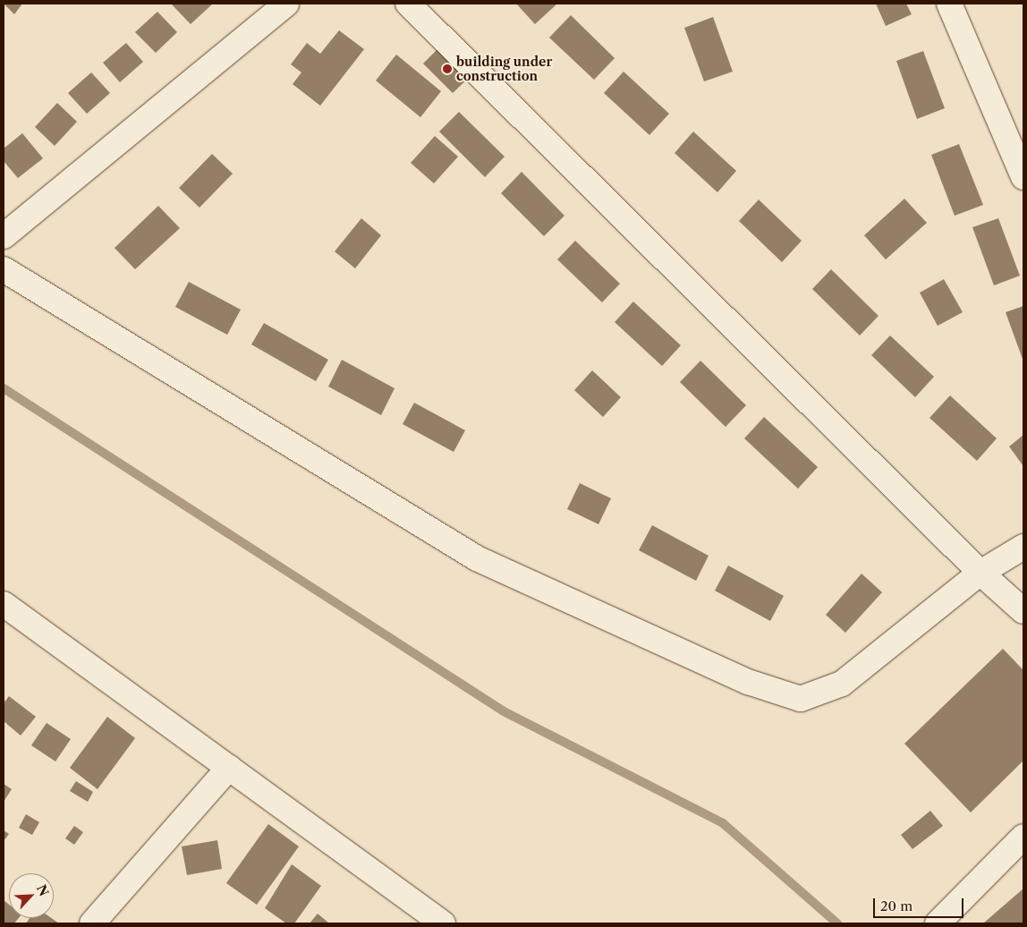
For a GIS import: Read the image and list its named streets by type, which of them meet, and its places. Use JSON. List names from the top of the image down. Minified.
{"places":["building under construction"],"scale_bar":"20 m","north":"top right"}
